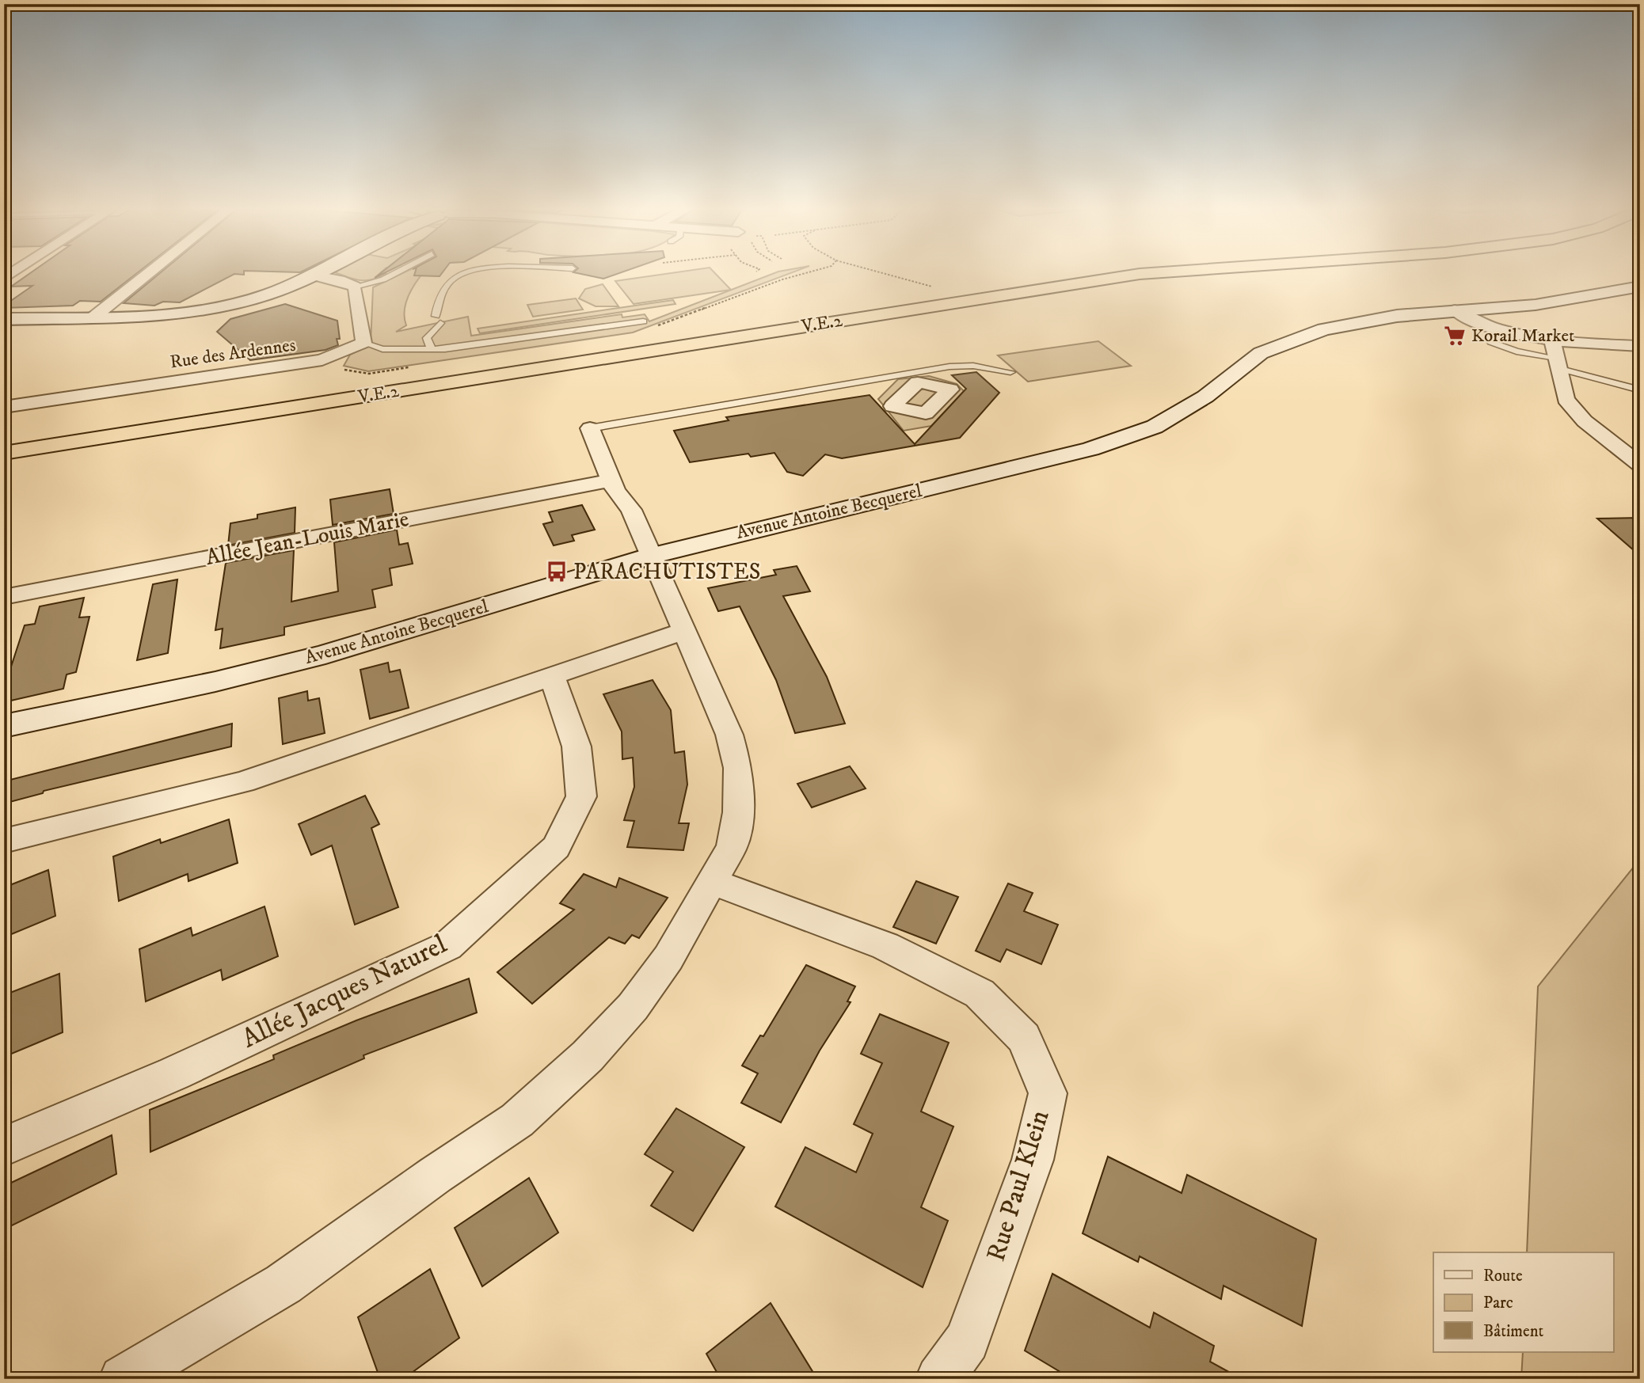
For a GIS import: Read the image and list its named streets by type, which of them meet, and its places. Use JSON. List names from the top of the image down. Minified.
{"streets":{"highway":["V.E.2"],"street":["Rue des Ardennes","Avenue Antoine Becquerel","Allée Jean-Louis Marie","Allée Jacques Naturel","Rue Paul Klein"]},"places":{"supermarket":["Korail Market"],"bus stop":["PARACHUTISTES"]},"legend":["Route","Parc","Bâtiment"]}
